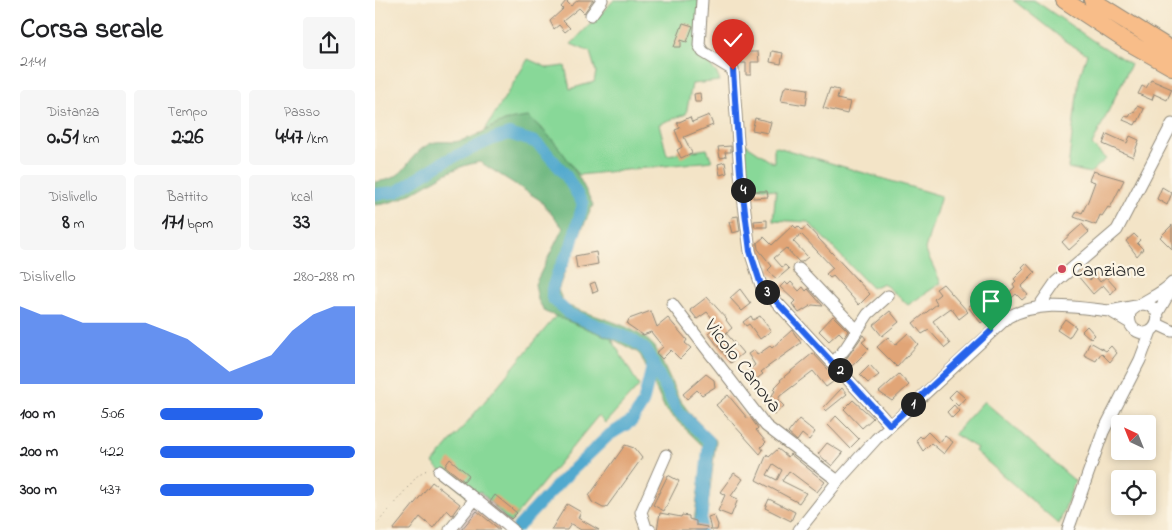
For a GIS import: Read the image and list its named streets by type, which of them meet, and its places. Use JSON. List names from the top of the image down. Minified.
{"streets":{"street":["Vicolo Canova"]},"places":["Canziane"],"north":"top left","page":{"heading":["Corsa serale","21:41"],"stats":[["Distanza","0.51 km"],["Tempo","2:26"],["Passo","4:47 /km"],["Dislivello","8 m"],["Battito","171 bpm"],["kcal","33"]],"pins":["4","3","2","1"],"chart":["Dislivello","280–288 m"],"list":[{"name":"100 m","note":"5:06"},{"name":"200 m","note":"4:22"},{"name":"300 m","note":"4:37"}]}}
